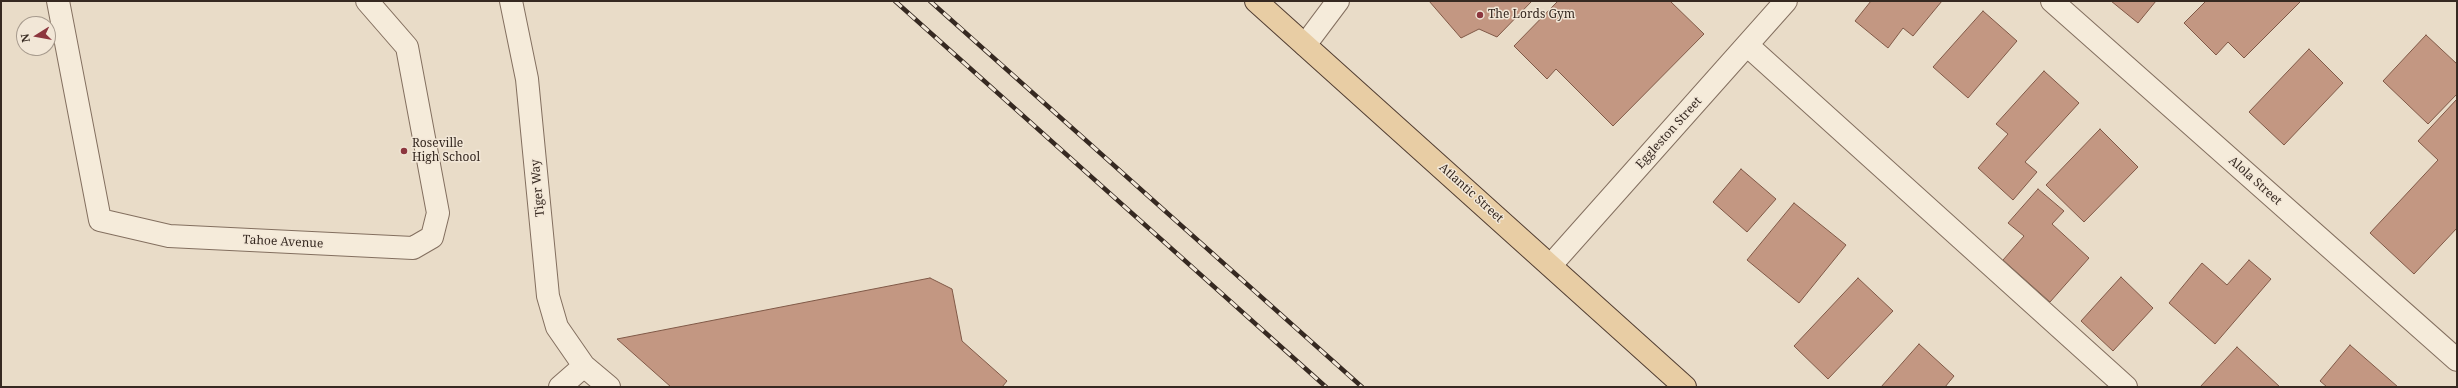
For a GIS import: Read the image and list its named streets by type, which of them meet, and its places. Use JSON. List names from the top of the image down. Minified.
{"streets":{"main road":["Atlantic Street"],"street":["Eggleston Street","Alola Street","Tiger Way","Tahoe Avenue"]},"crossings":[["Eggleston Street","Atlantic Street"]],"places":["The Lords Gym","Roseville High School"],"north":"left"}
